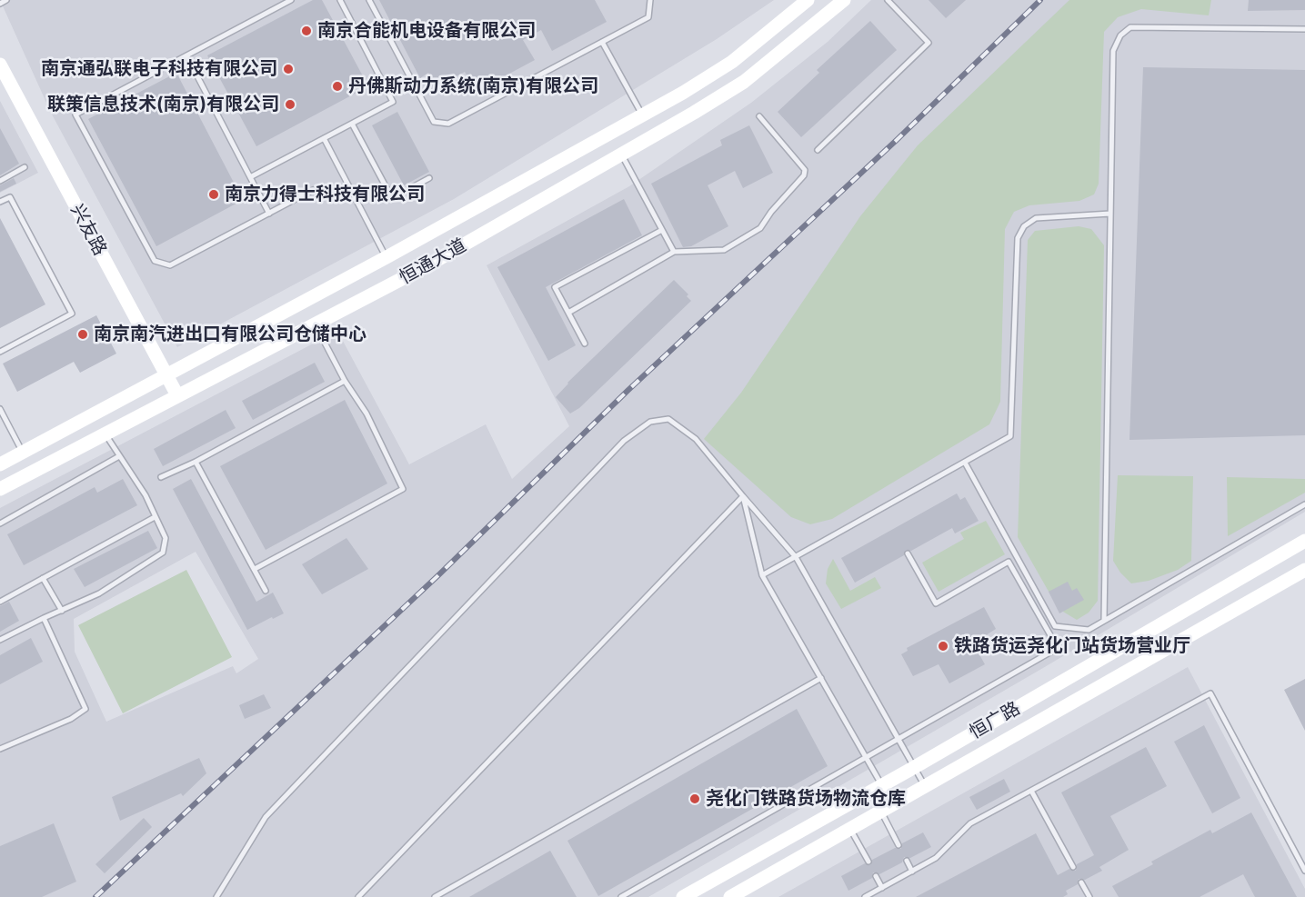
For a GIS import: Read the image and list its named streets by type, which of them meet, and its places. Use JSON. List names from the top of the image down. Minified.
{"streets":{"main road":["兴友路","恒通大道","恒广路"]},"crossings":[["兴友路","恒通大道"]],"places":["南京合能机电设备有限公司","南京通弘联电子科技有限公司","丹佛斯动力系统(南京)有限公司","联策信息技术(南京)有限公司","南京力得士科技有限公司","南京南汽进出口有限公司仓储中心","铁路货运尧化门站货场营业厅","尧化门铁路货场物流仓库"]}
